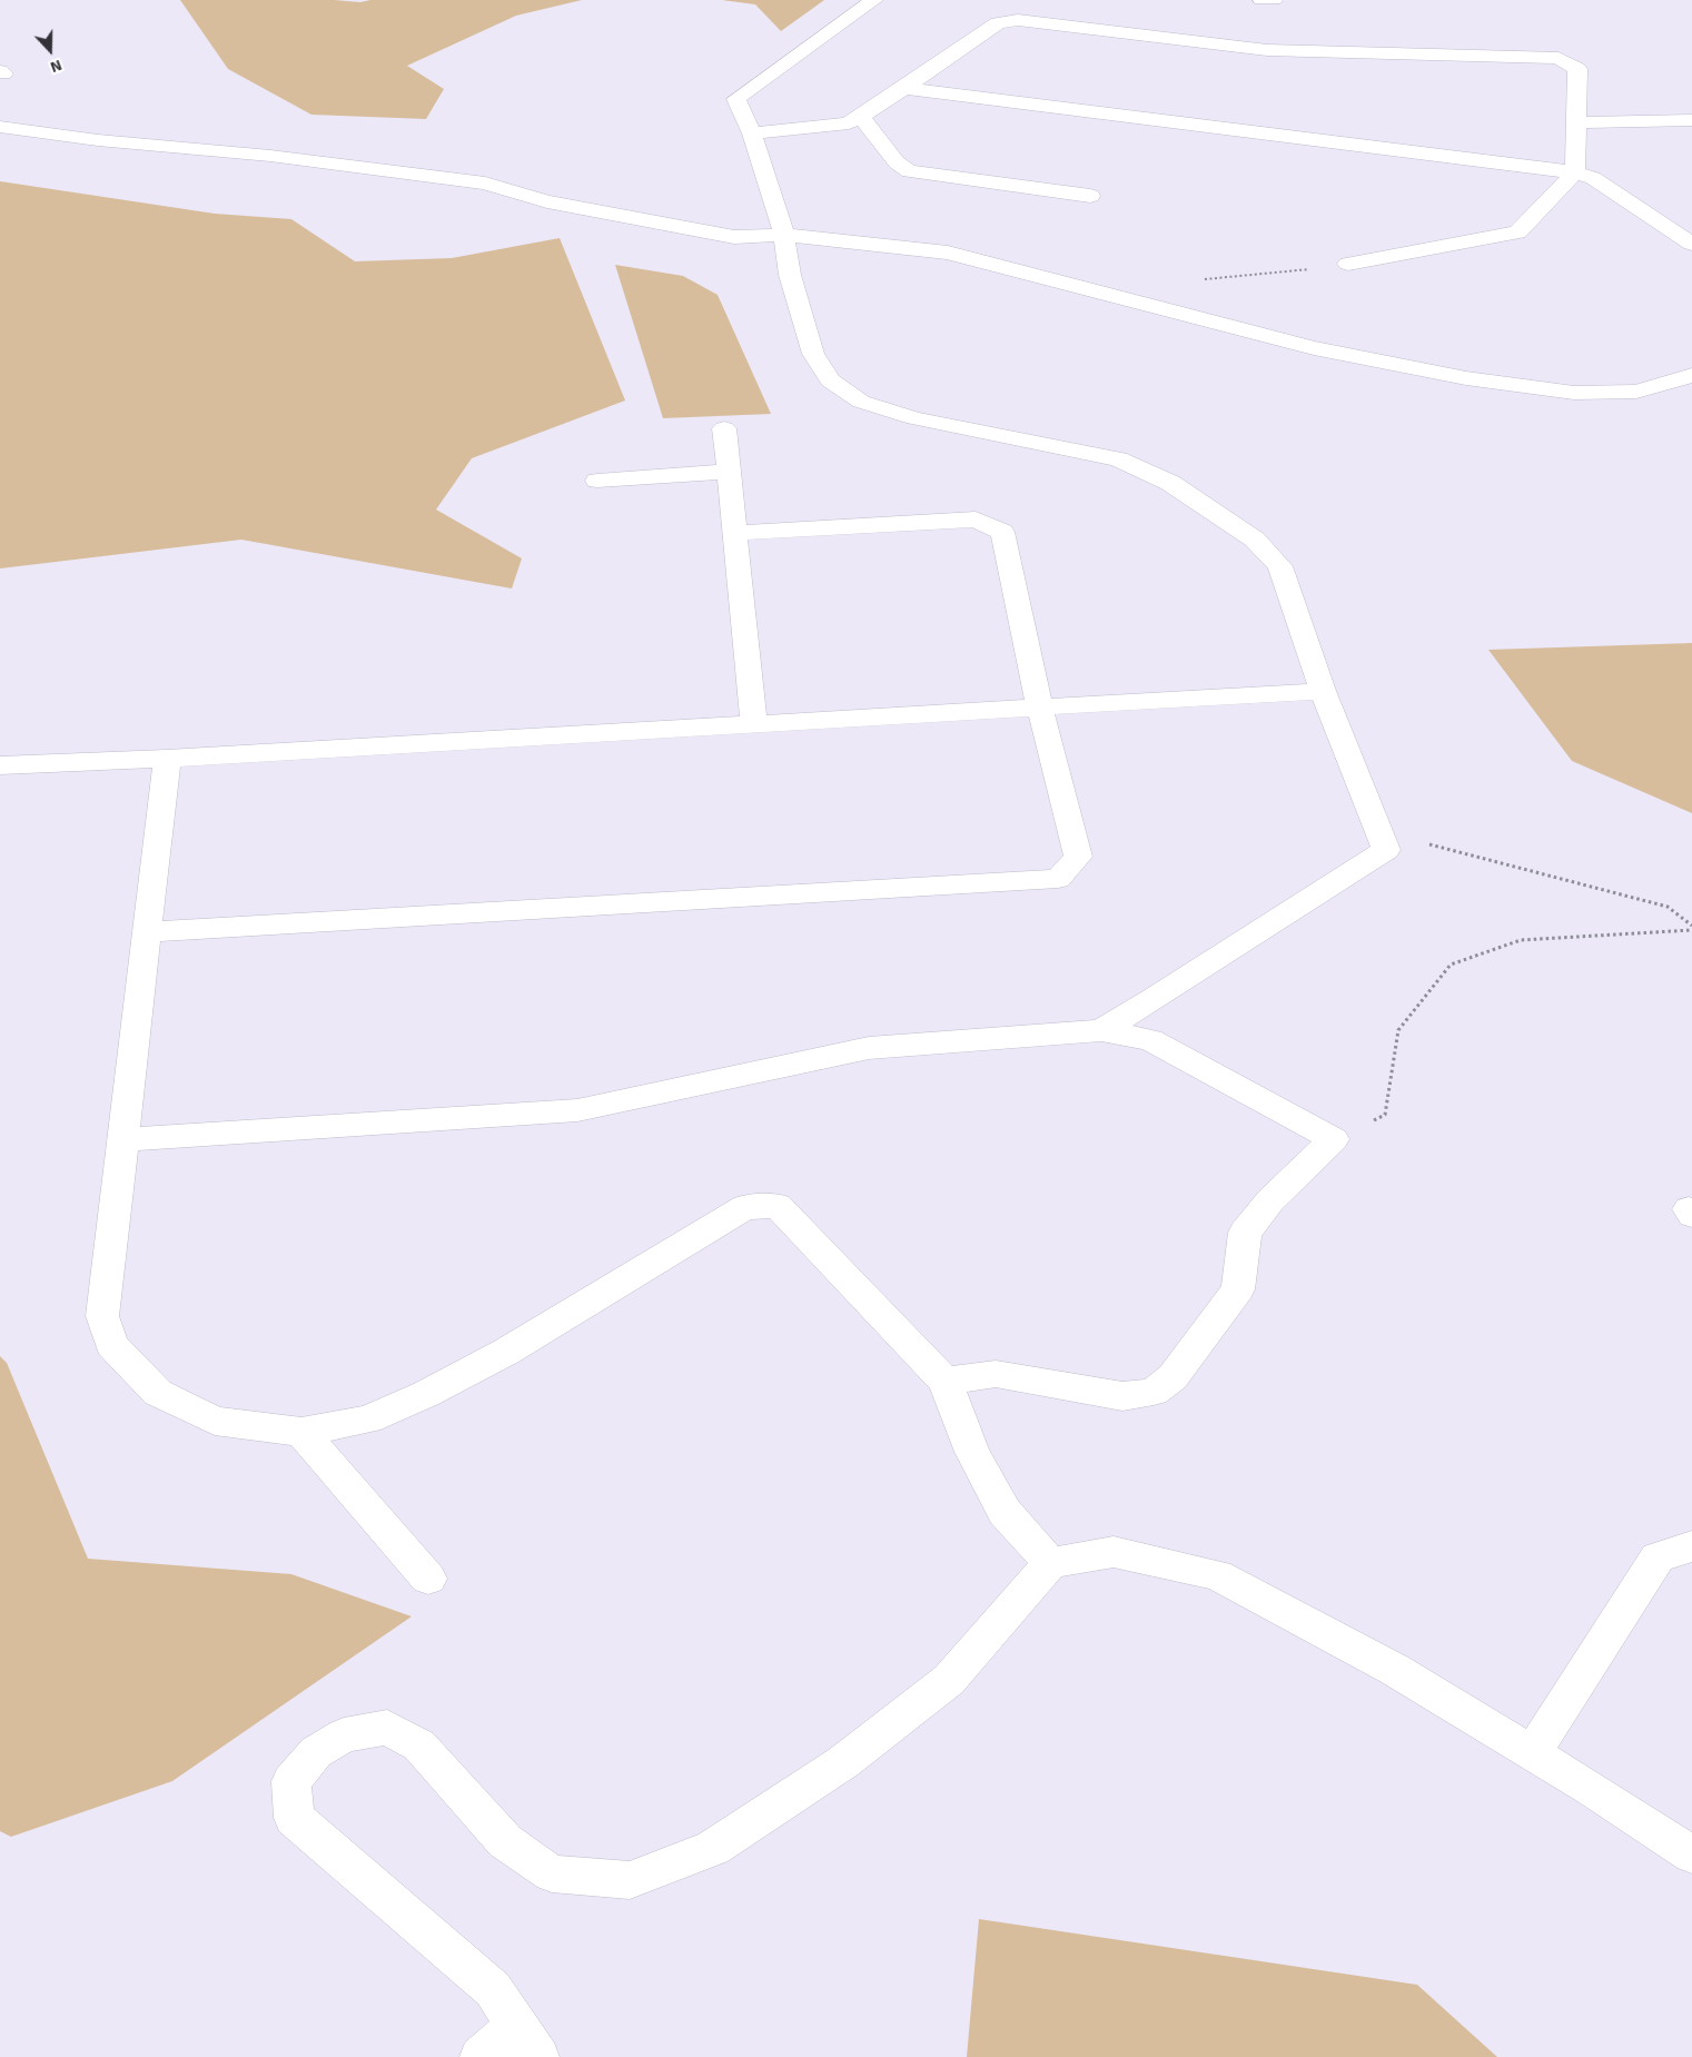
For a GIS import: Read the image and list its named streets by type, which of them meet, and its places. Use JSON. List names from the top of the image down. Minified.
{"north":"bottom"}
